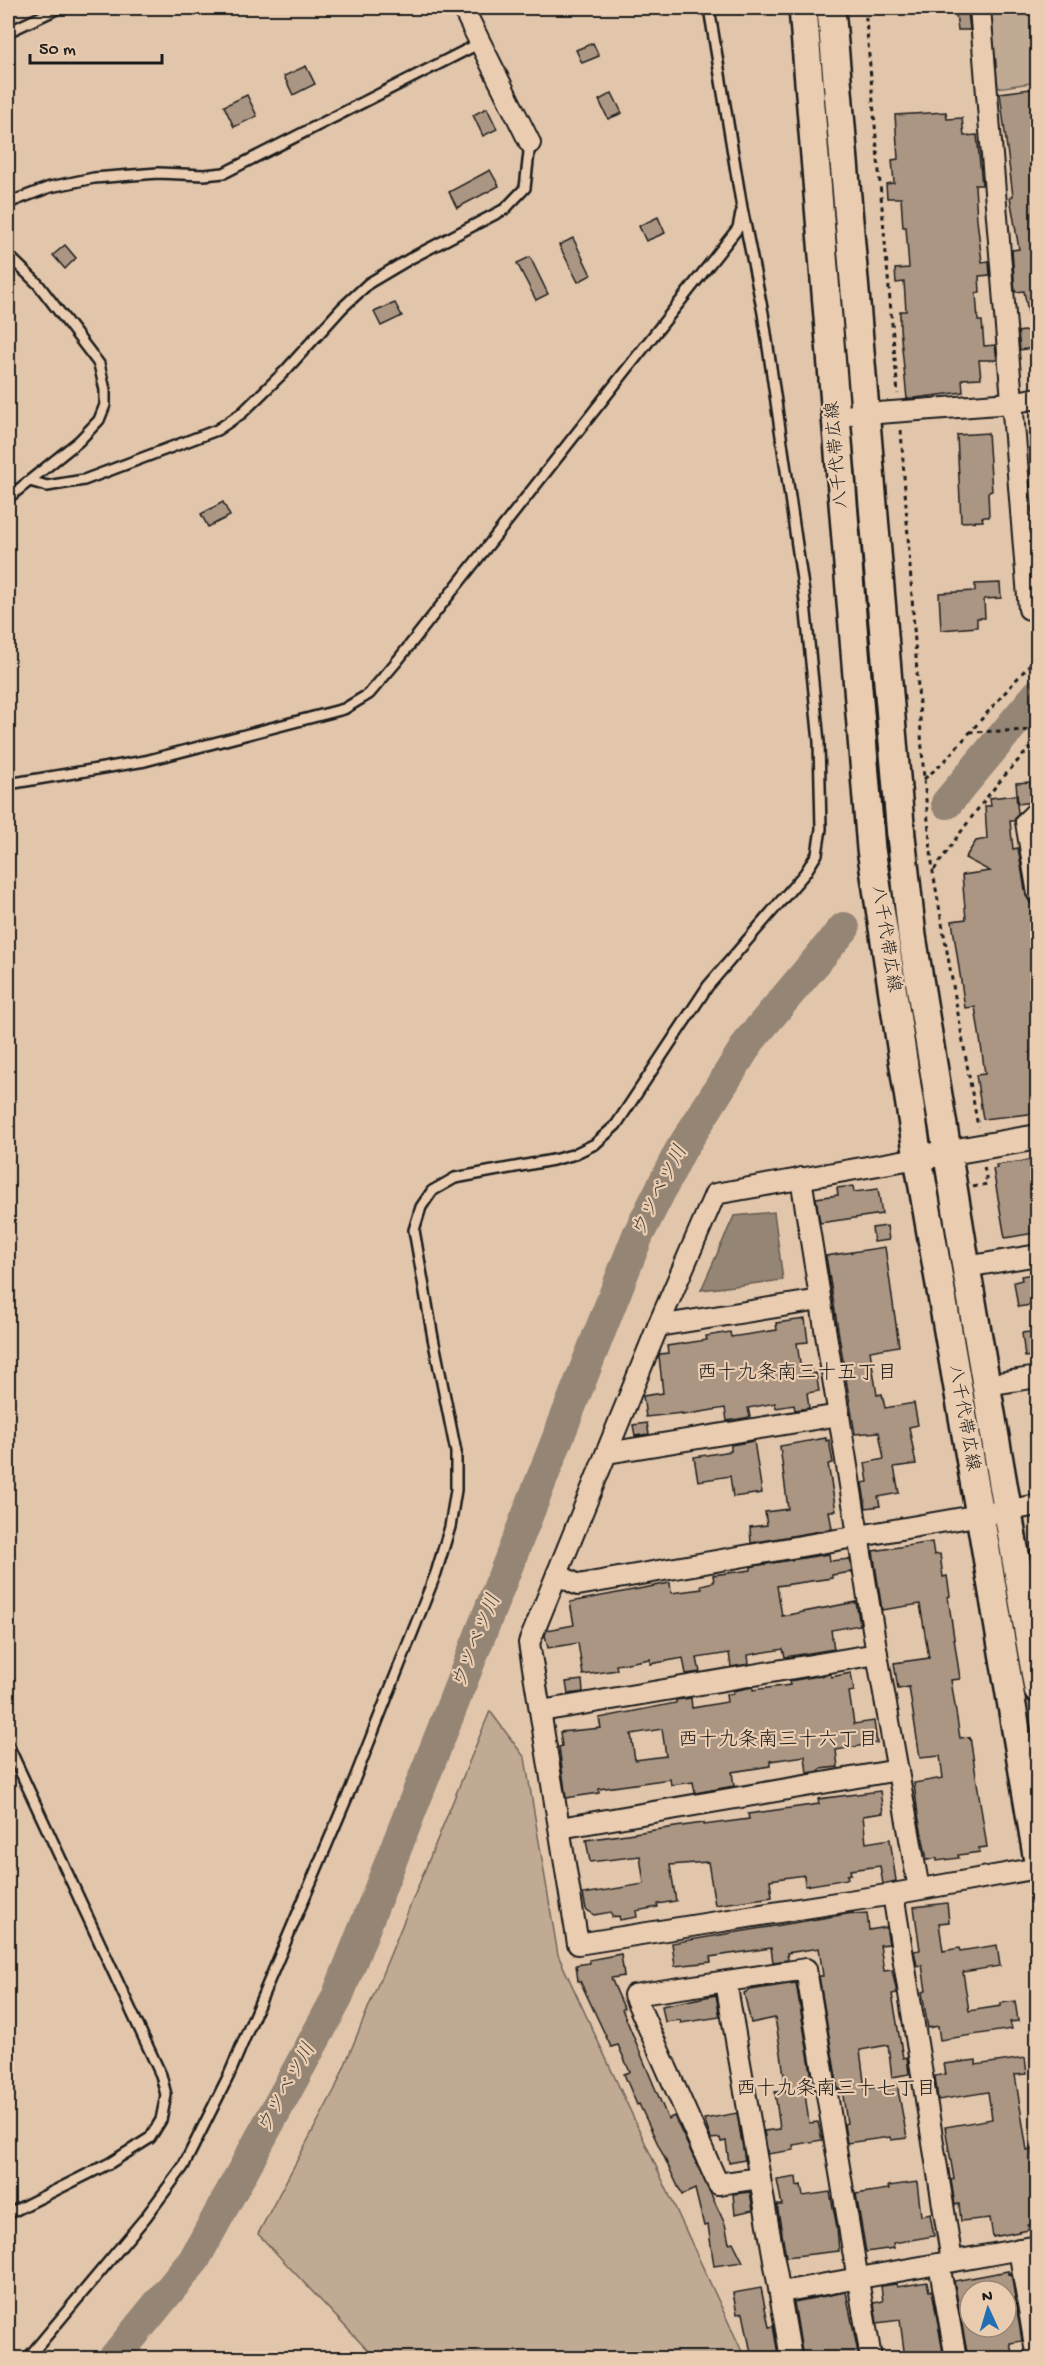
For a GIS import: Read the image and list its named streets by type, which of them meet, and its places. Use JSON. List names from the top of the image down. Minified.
{"streets":{"main road":["八千代帯広線"]},"districts":["西十九条南三十五丁目","西十九条南三十六丁目","西十九条南三十七丁目"],"water":["ウツベツ川"],"scale_bar":"50 m","north":"top"}
